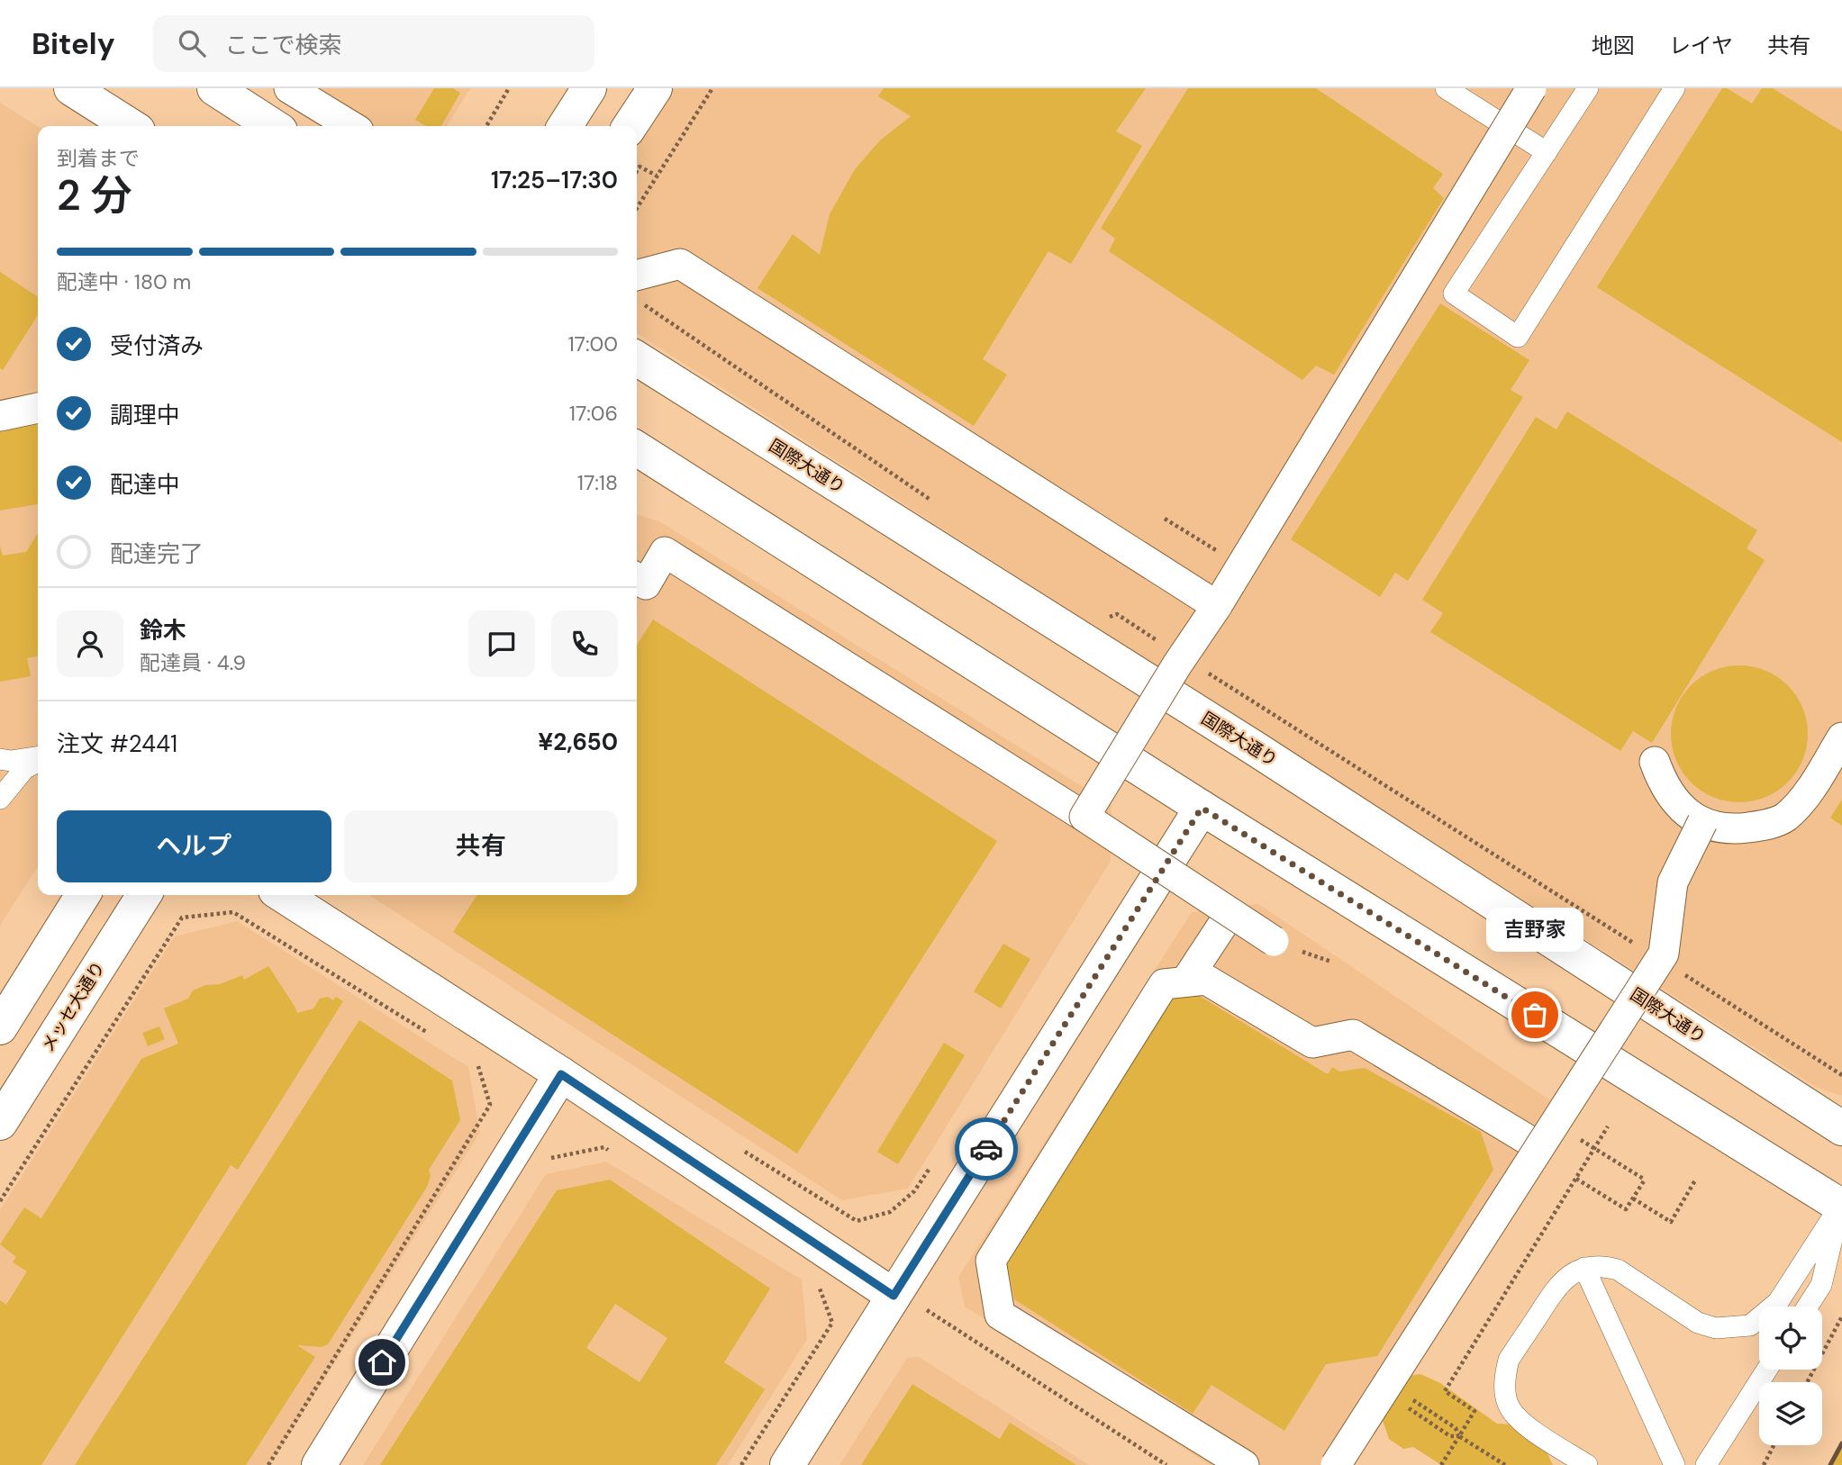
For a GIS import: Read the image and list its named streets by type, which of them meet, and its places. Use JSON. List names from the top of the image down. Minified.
{"streets":{"street":["国際大通り","メッセ大通り"]},"places":["吉野家"],"page":{"header":"Bitely","search":"ここで検索","nav":["地図","レイヤ","共有"],"heading":["2 分","到着まで","17:25–17:30"],"panel":["鈴木","配達員 · 4.9","注文 #2441","¥2,650"],"bar":"配達中 · 180 m","list":[["受付済み","17:00"],["調理中","17:06"],["配達中","17:18"],"配達完了"],"buttons":["ヘルプ","共有"],"bubble":"吉野家"}}
